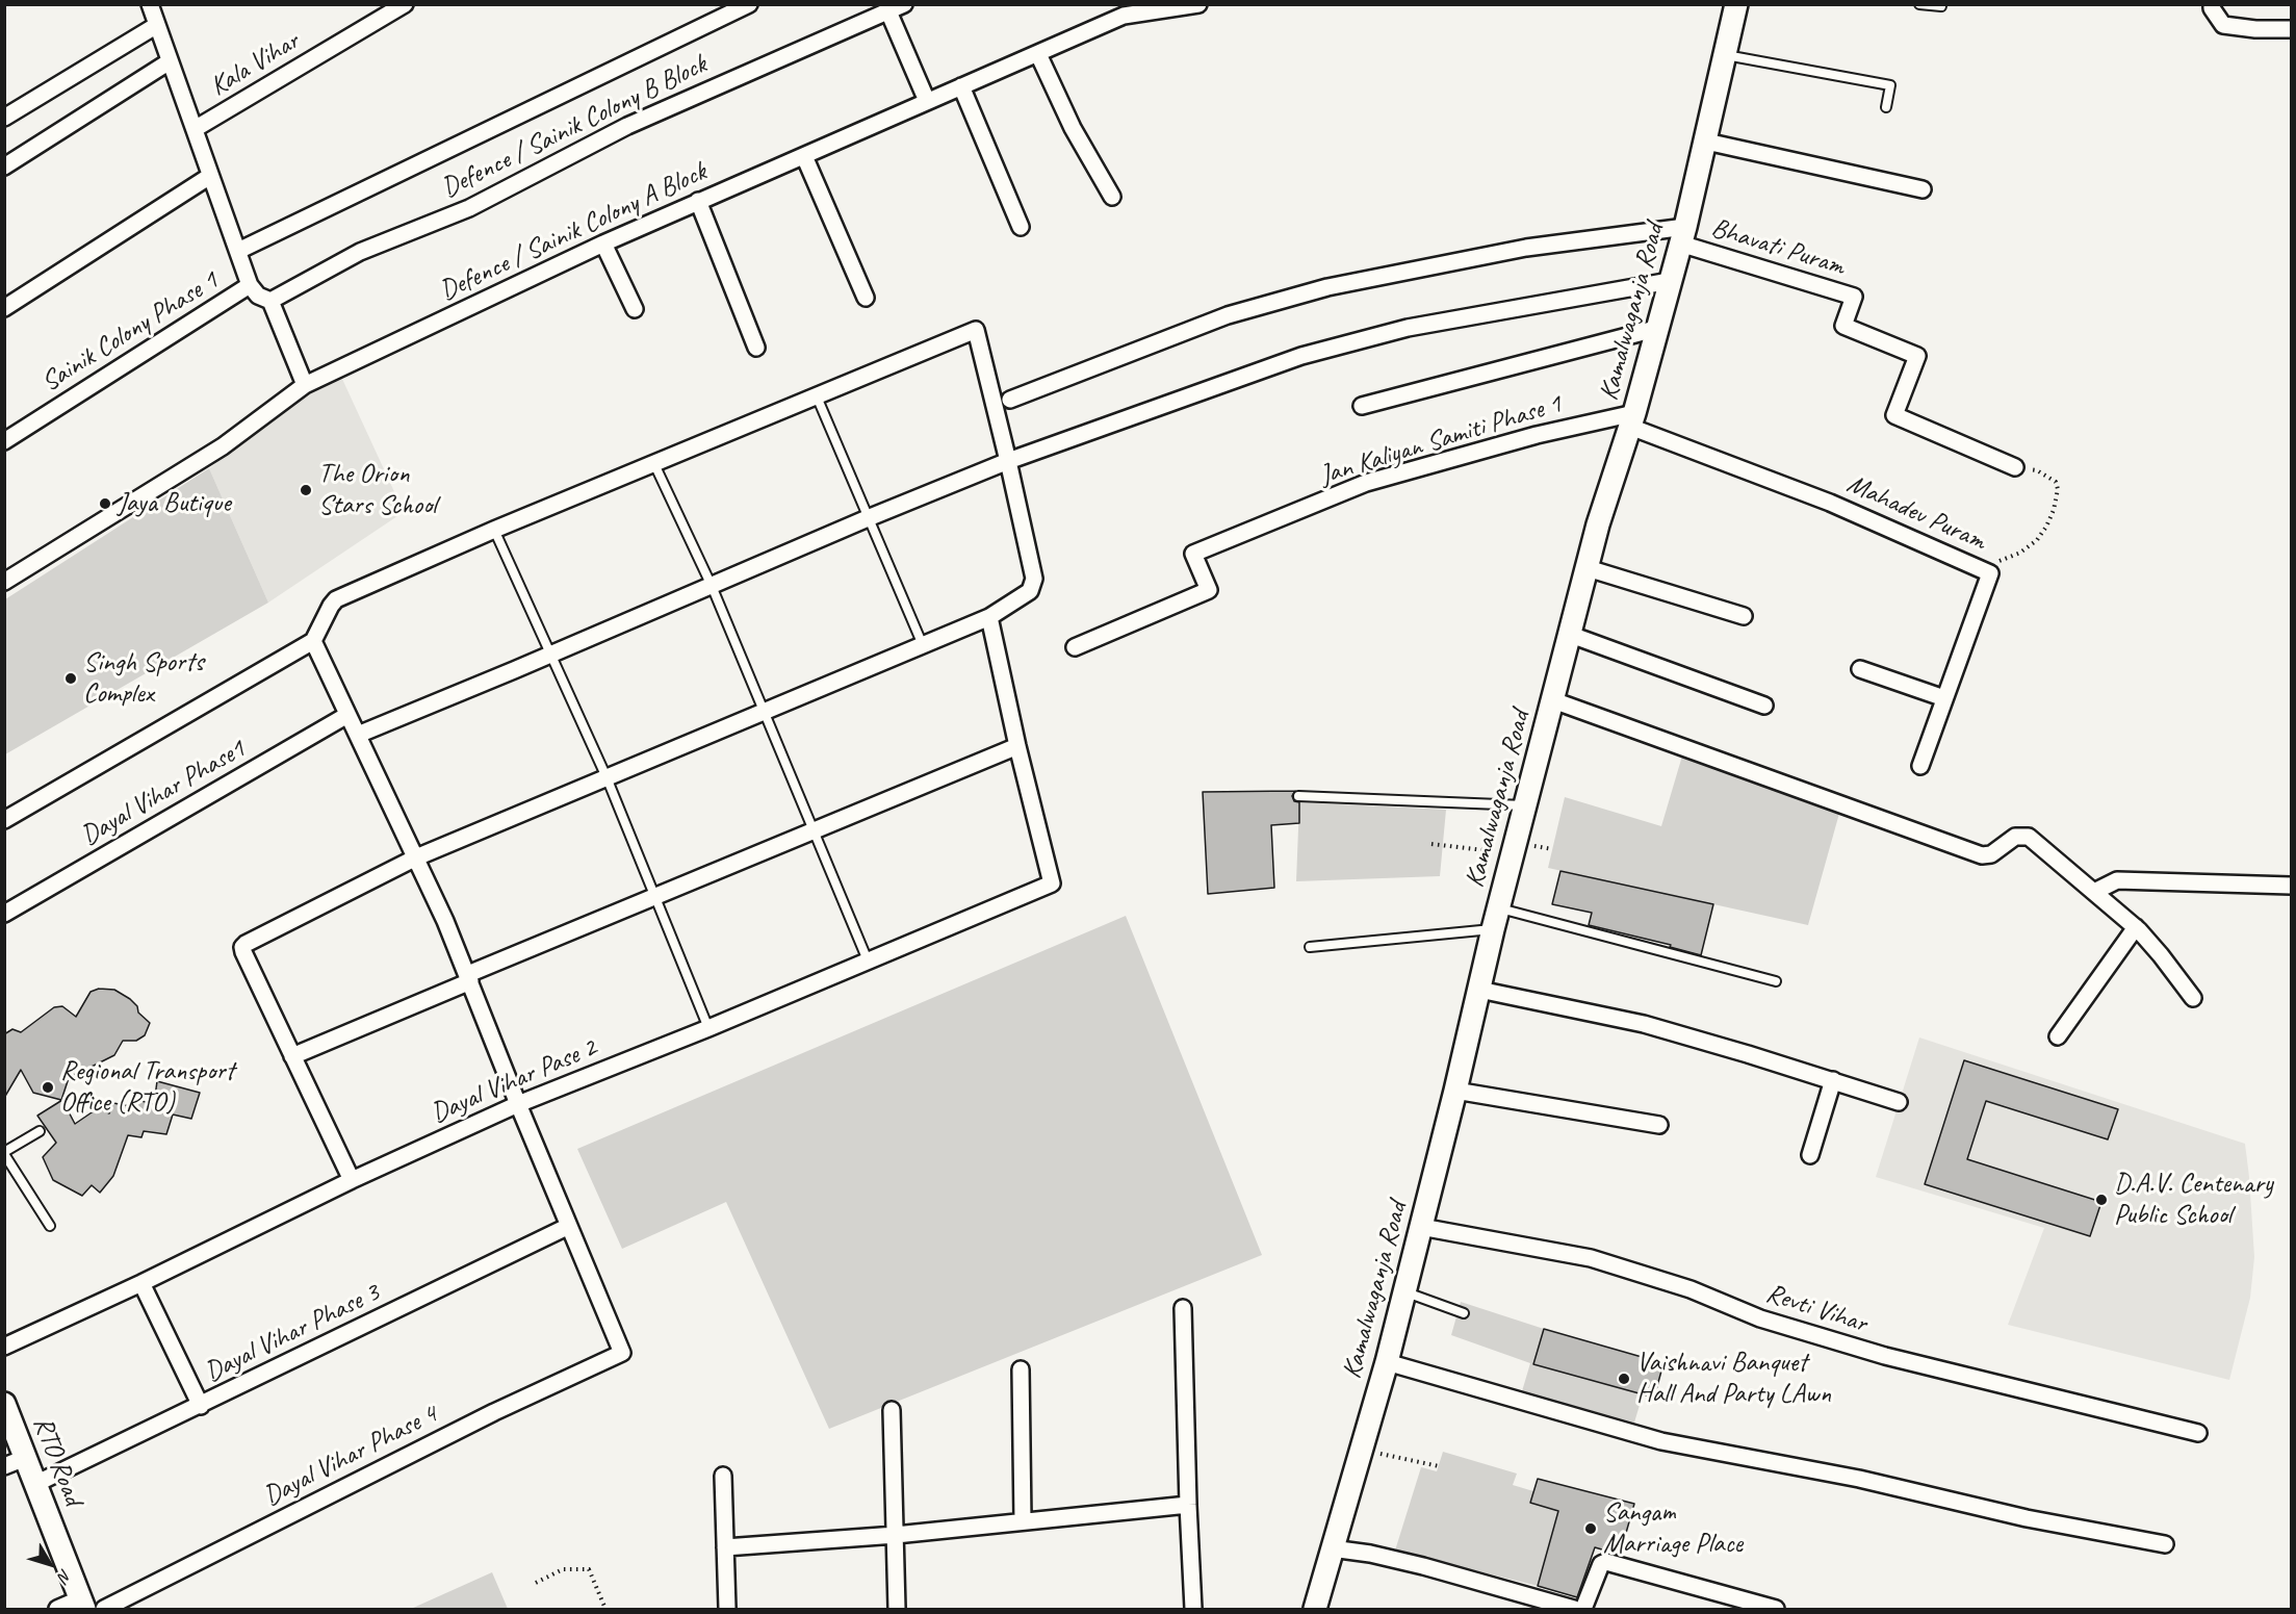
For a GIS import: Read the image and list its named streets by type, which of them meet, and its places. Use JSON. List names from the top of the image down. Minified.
{"streets":{"main road":["Kamalwaganja Road","RTO Road"],"street":["Kala Vihar","Defence / Sainik Colony B Block","Defence / Sainik Colony A Block","Bhavati Puram","Sainik Colony Phase 1","Jan Kaliyan Samiti Phase 1","Mahadev Puram","Dayal Vihar Phase1","Dayal Vihar Pase 2","Revti Vihar","Dayal Vihar Phase 3","Dayal Vihar Phase 4"]},"crossings":[["Bhavati Puram","Kamalwaganja Road"],["Kamalwaganja Road","Jan Kaliyan Samiti Phase 1"],["Kamalwaganja Road","Mahadev Puram"],["Kamalwaganja Road","Revti Vihar"],["Jan Kaliyan Samiti Phase 1","Mahadev Puram"],["Dayal Vihar Phase 3","Dayal Vihar Phase 4"],["Dayal Vihar Phase 3","RTO Road"]],"places":["The Orion Stars School","Jaya Butique","Singh Sports Complex","Regional Transport Office (RTO)","D.A.V. Centenary Public School","Vaishnavi Banquet Hall And Party LAwn","Sangam Marriage Place"],"north":"bottom right"}
